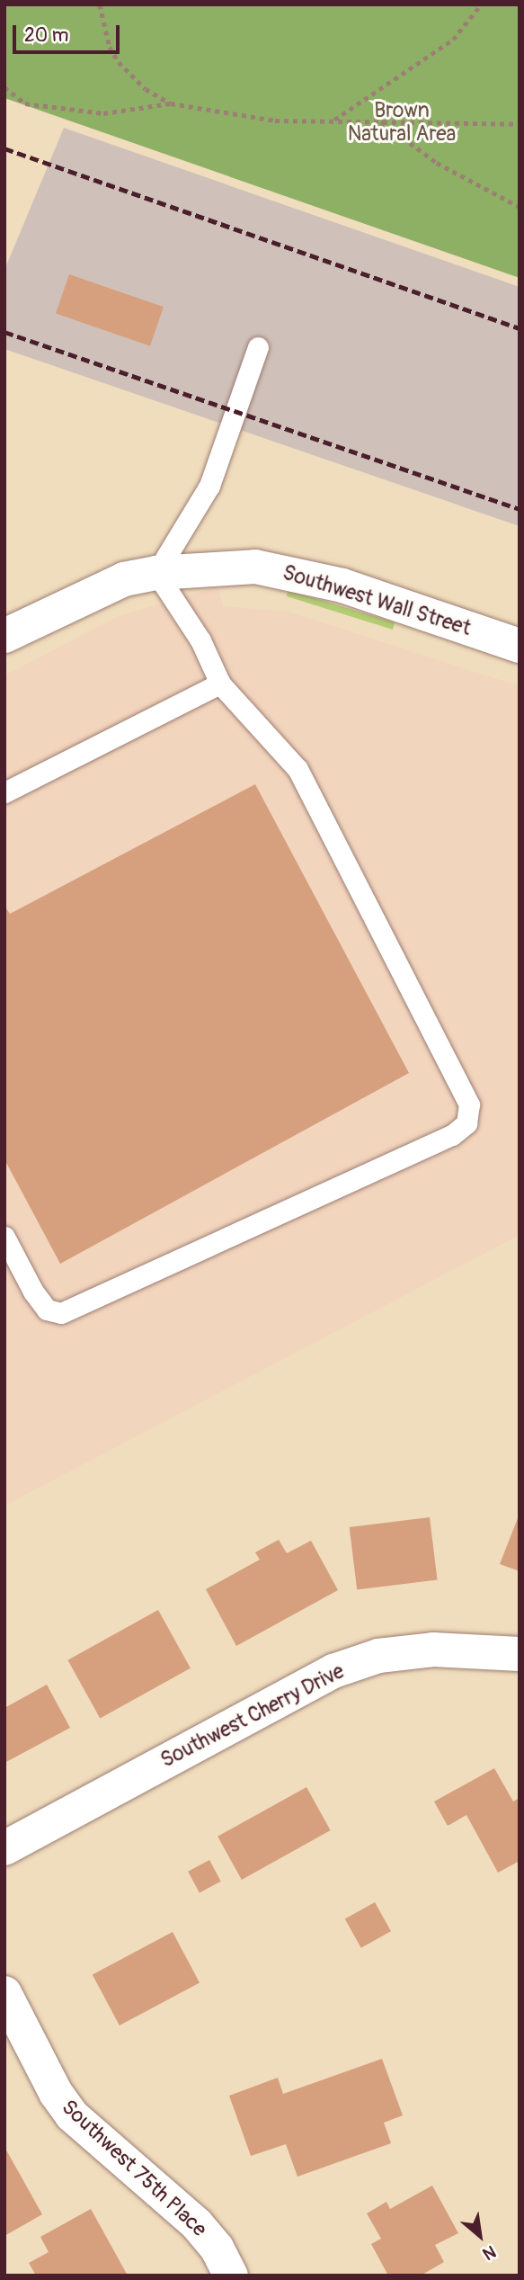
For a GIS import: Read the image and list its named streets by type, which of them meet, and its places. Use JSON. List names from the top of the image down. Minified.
{"streets":{"street":["Southwest Wall Street","Southwest Cherry Drive","Southwest 75th Place"]},"parks":["Brown Natural Area"],"scale_bar":"20 m","north":"bottom right"}
